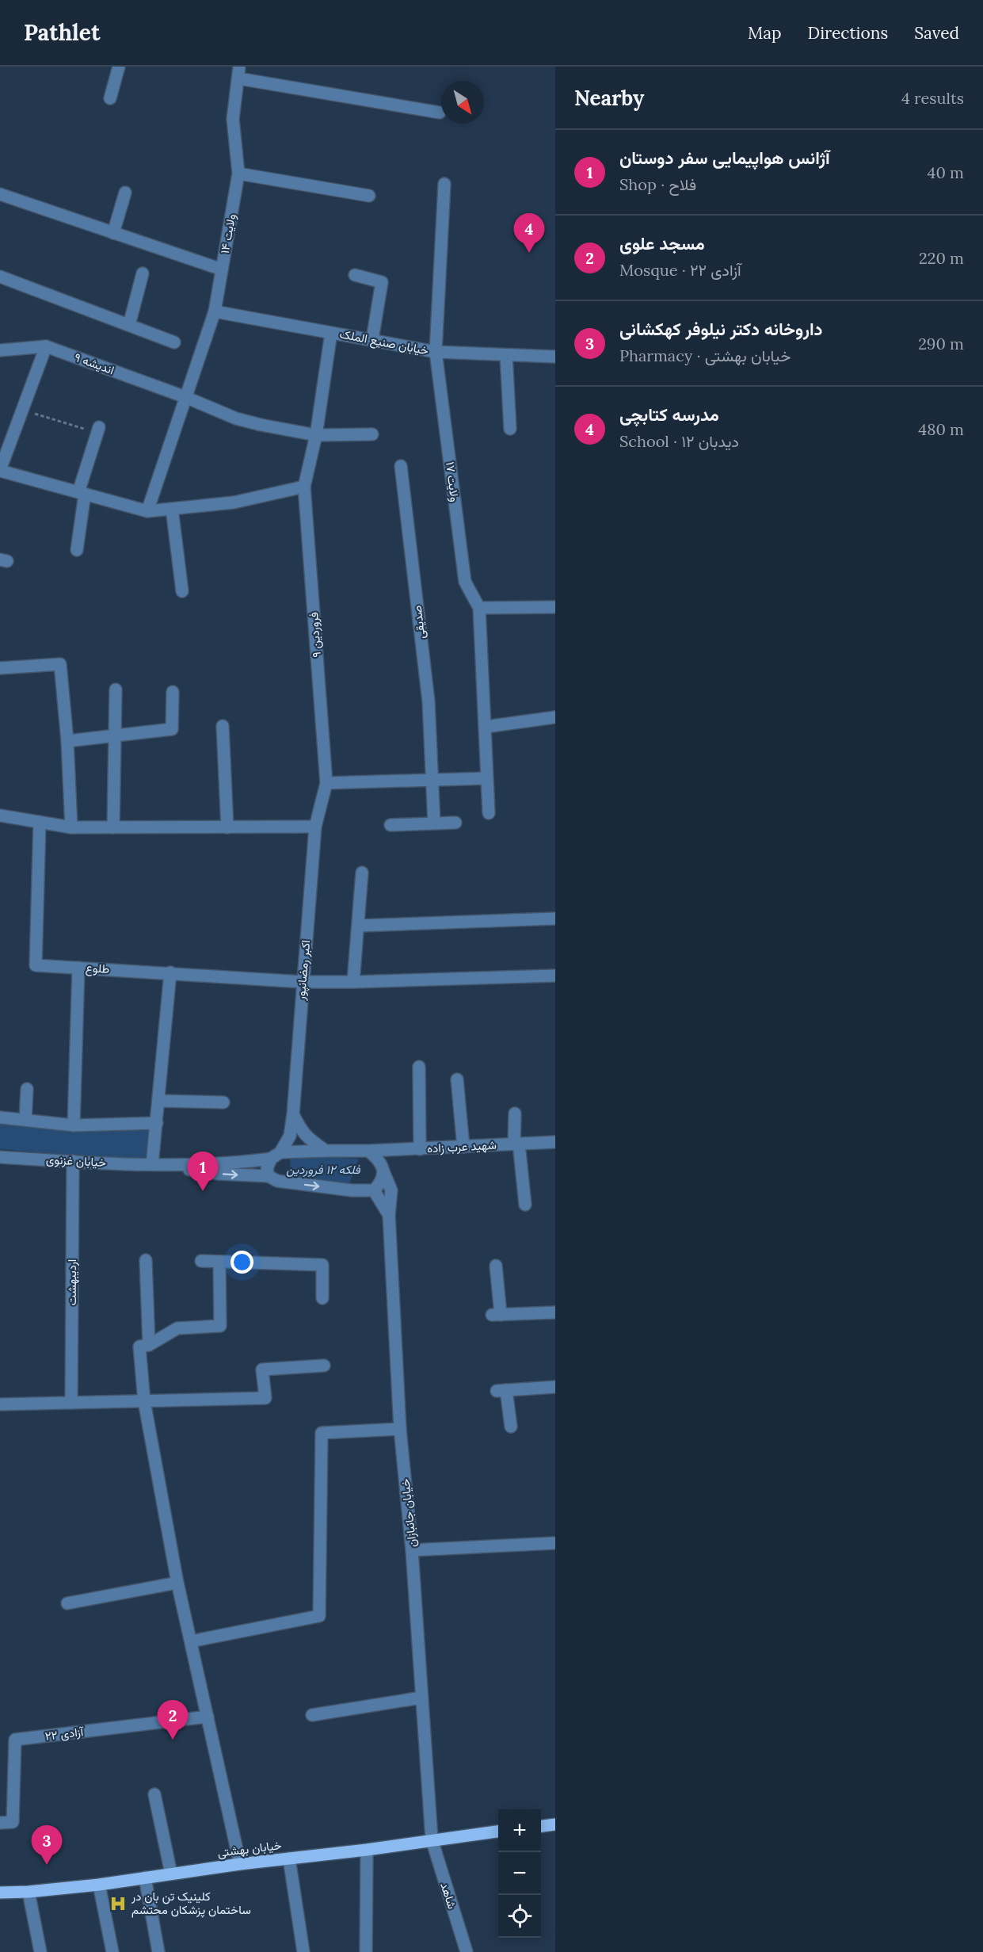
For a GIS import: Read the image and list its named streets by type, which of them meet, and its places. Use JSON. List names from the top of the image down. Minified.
{"streets":{"main road":["خیابان بهشتی"],"street":["ولایت ۱۴","خیابان صنیع الملک","اندیشه ۹","ولایت ۱۷","صدیقی","فروردین ۹","طلوع","اکبر رمضانپور","شهید عرب زاده","خیابان غزنوی","اردیبهشت","خیابان جانبازان","آزادی ۲۲","شاهد"]},"crossings":[["ولایت ۱۴","خیابان صنیع الملک"],["ولایت ۱۴","اندیشه ۹"],["خیابان صنیع الملک","ولایت ۱۷"],["خیابان صنیع الملک","فروردین ۹"],["اندیشه ۹","فروردین ۹"],["فروردین ۹","اکبر رمضانپور"],["طلوع","اکبر رمضانپور"],["اکبر رمضانپور","شهید عرب زاده"],["شهید عرب زاده","خیابان غزنوی"],["خیابان غزنوی","اردیبهشت"],["خیابان جانبازان","خیابان بهشتی"],["خیابان جانبازان","شاهد"],["خیابان بهشتی","شاهد"]],"parks":["فلکه ۱۲ فروردین"],"places":{"hospital":["کلینیک تن بان در ساختمان پزشکان محتشم"]},"north":"bottom right","page":{"header":"Pathlet","nav":["Map","Directions","Saved"],"heading":["Nearby","4 results"],"list":[{"mark":"1","name":"آژانس هواپیمایی سفر دوستان","note":"Shop · فلاح","value":"40 m"},{"mark":"2","name":"مسجد علوی","note":"Mosque · آزادی ۲۲","value":"220 m"},{"mark":"3","name":"داروخانه دکتر نیلوفر کهکشانی","note":"Pharmacy · خیابان بهشتی","value":"290 m"},{"mark":"4","name":"مدرسه کتابچی","note":"School · دیدبان ۱۲","value":"480 m"}],"pins":["4","1","2","3"],"map_buttons":["+","−"]}}
